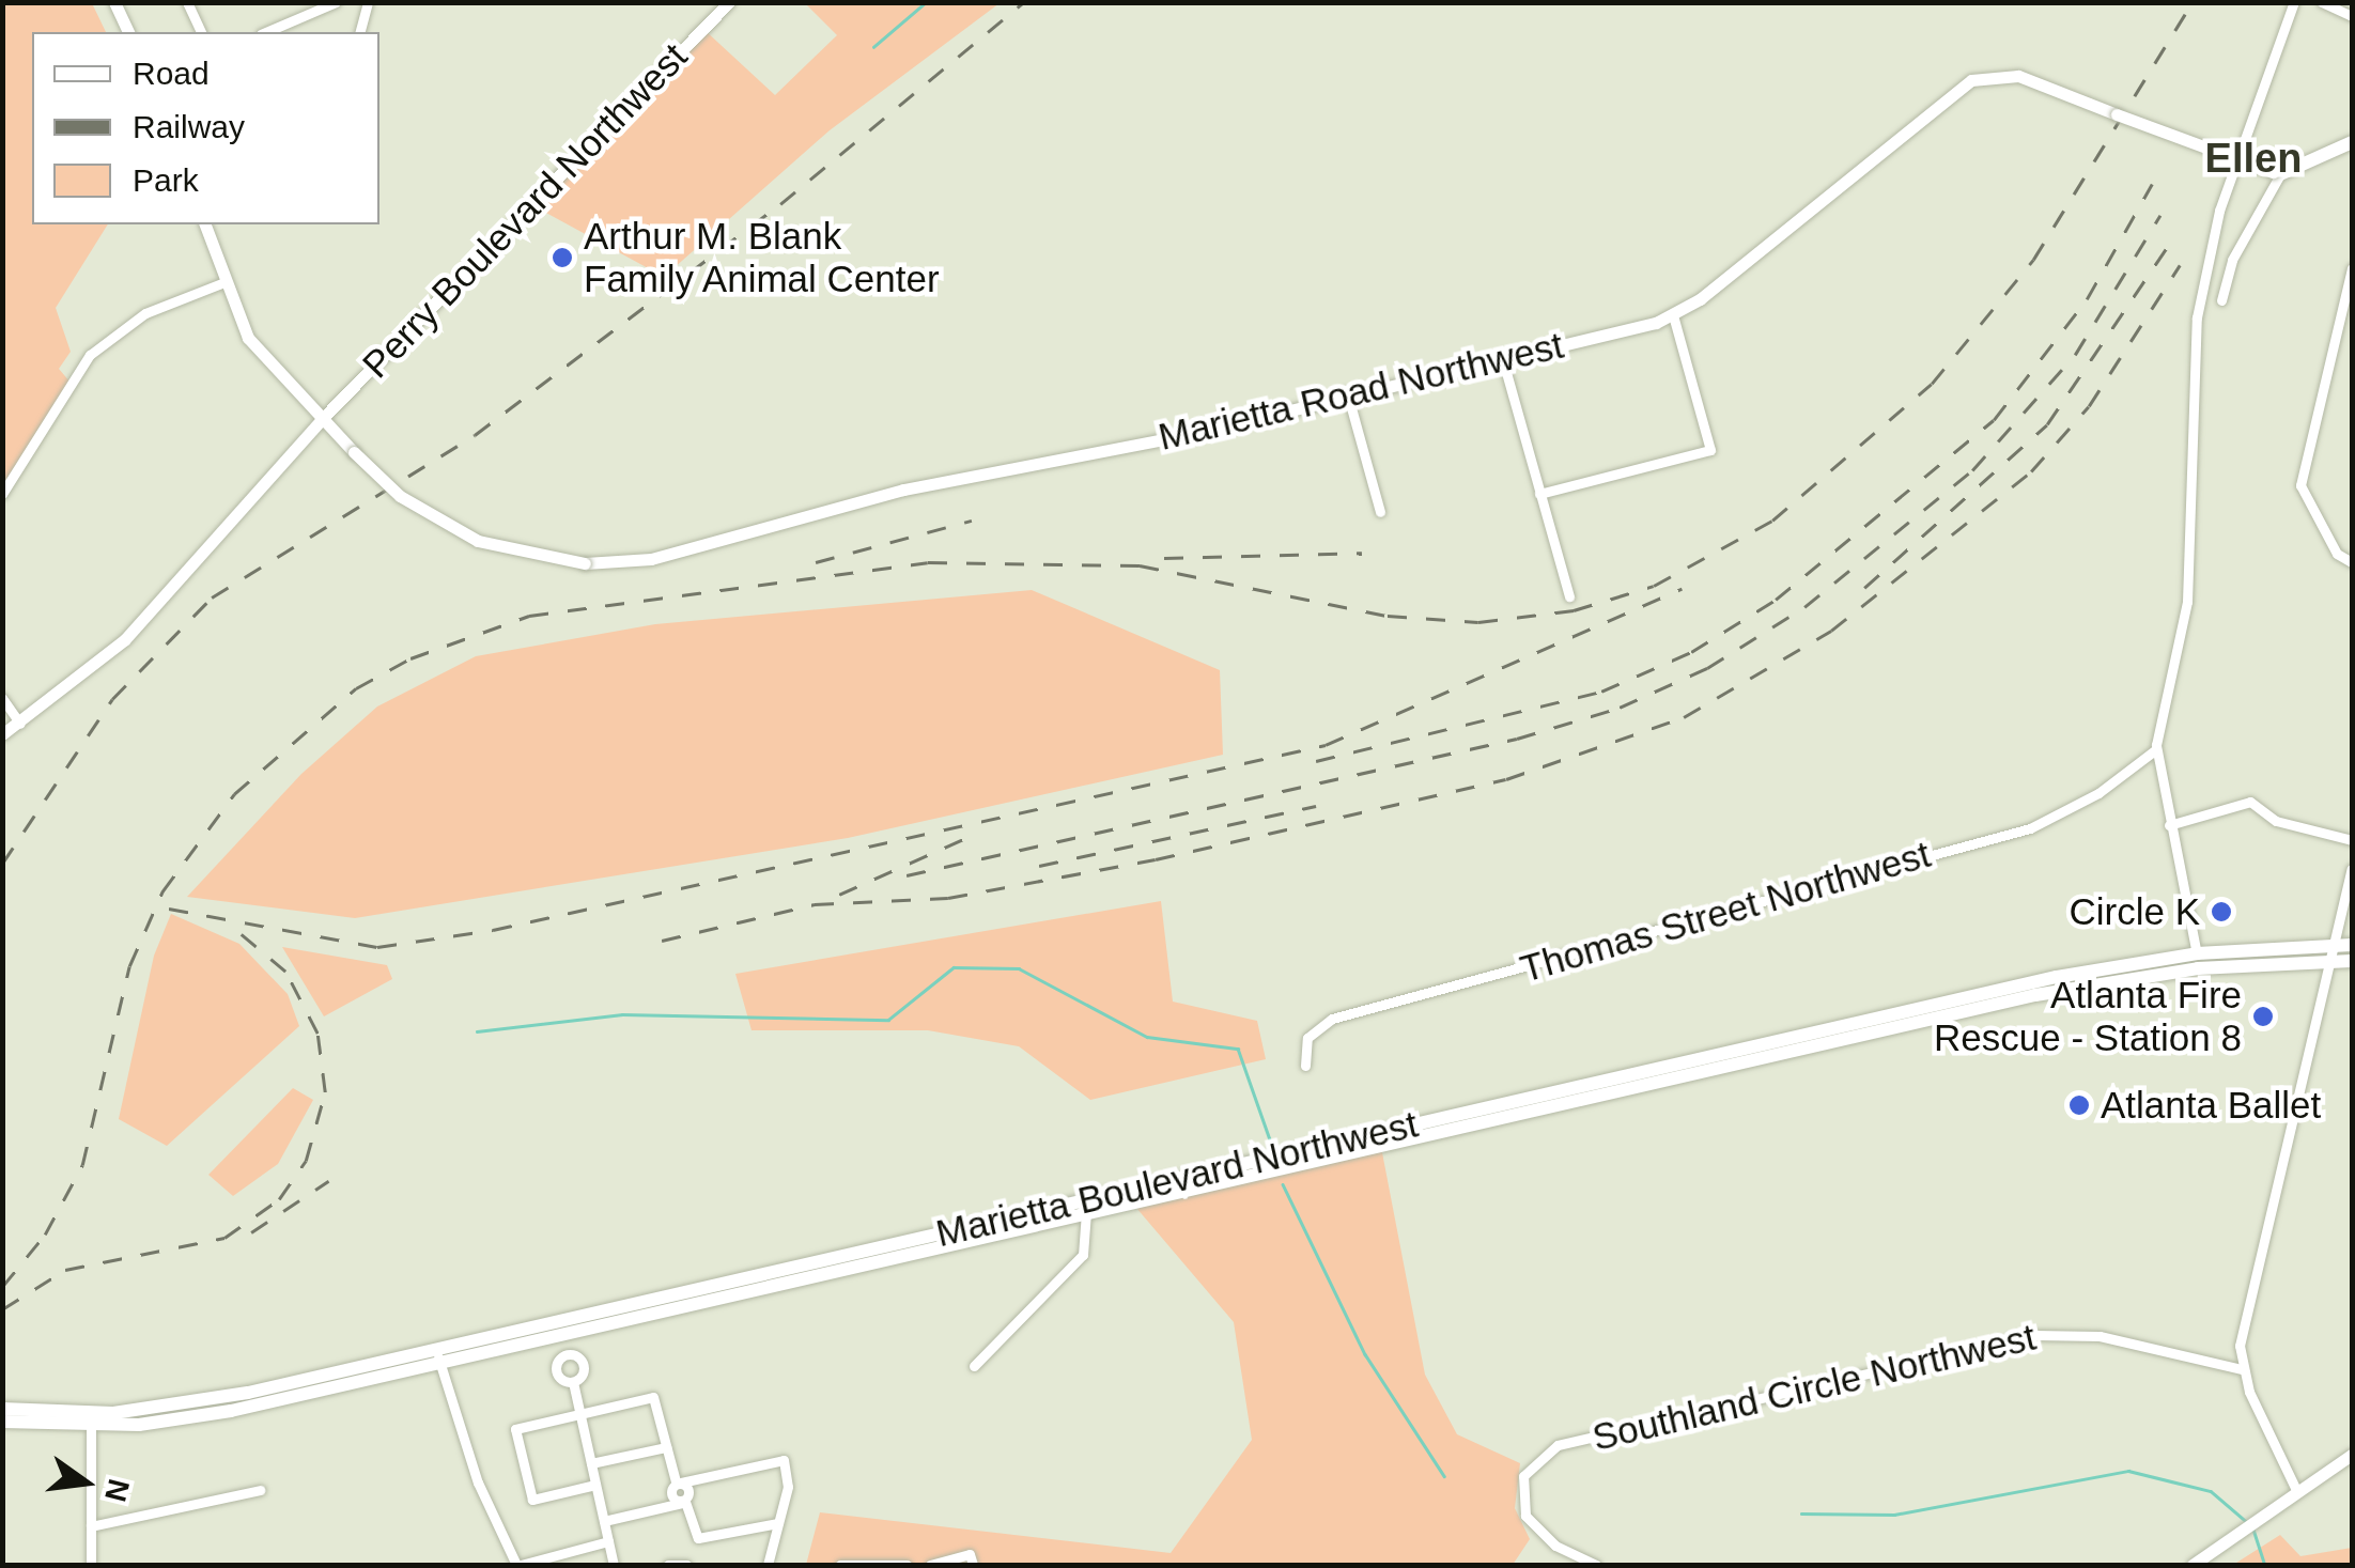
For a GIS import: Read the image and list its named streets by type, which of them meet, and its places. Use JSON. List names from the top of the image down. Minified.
{"streets":{"main road":["Marietta Boulevard Northwest"],"street":["Perry Boulevard Northwest","Marietta Road Northwest","Thomas Street Northwest","Southland Circle Northwest"]},"crossings":[["Perry Boulevard Northwest","Marietta Road Northwest"]],"districts":["Ellen"],"places":["Arthur M. Blank Family Animal Center","Circle K","Atlanta Fire Rescue - Station 8","Atlanta Ballet"],"legend":["Road","Railway","Park"],"north":"right"}
